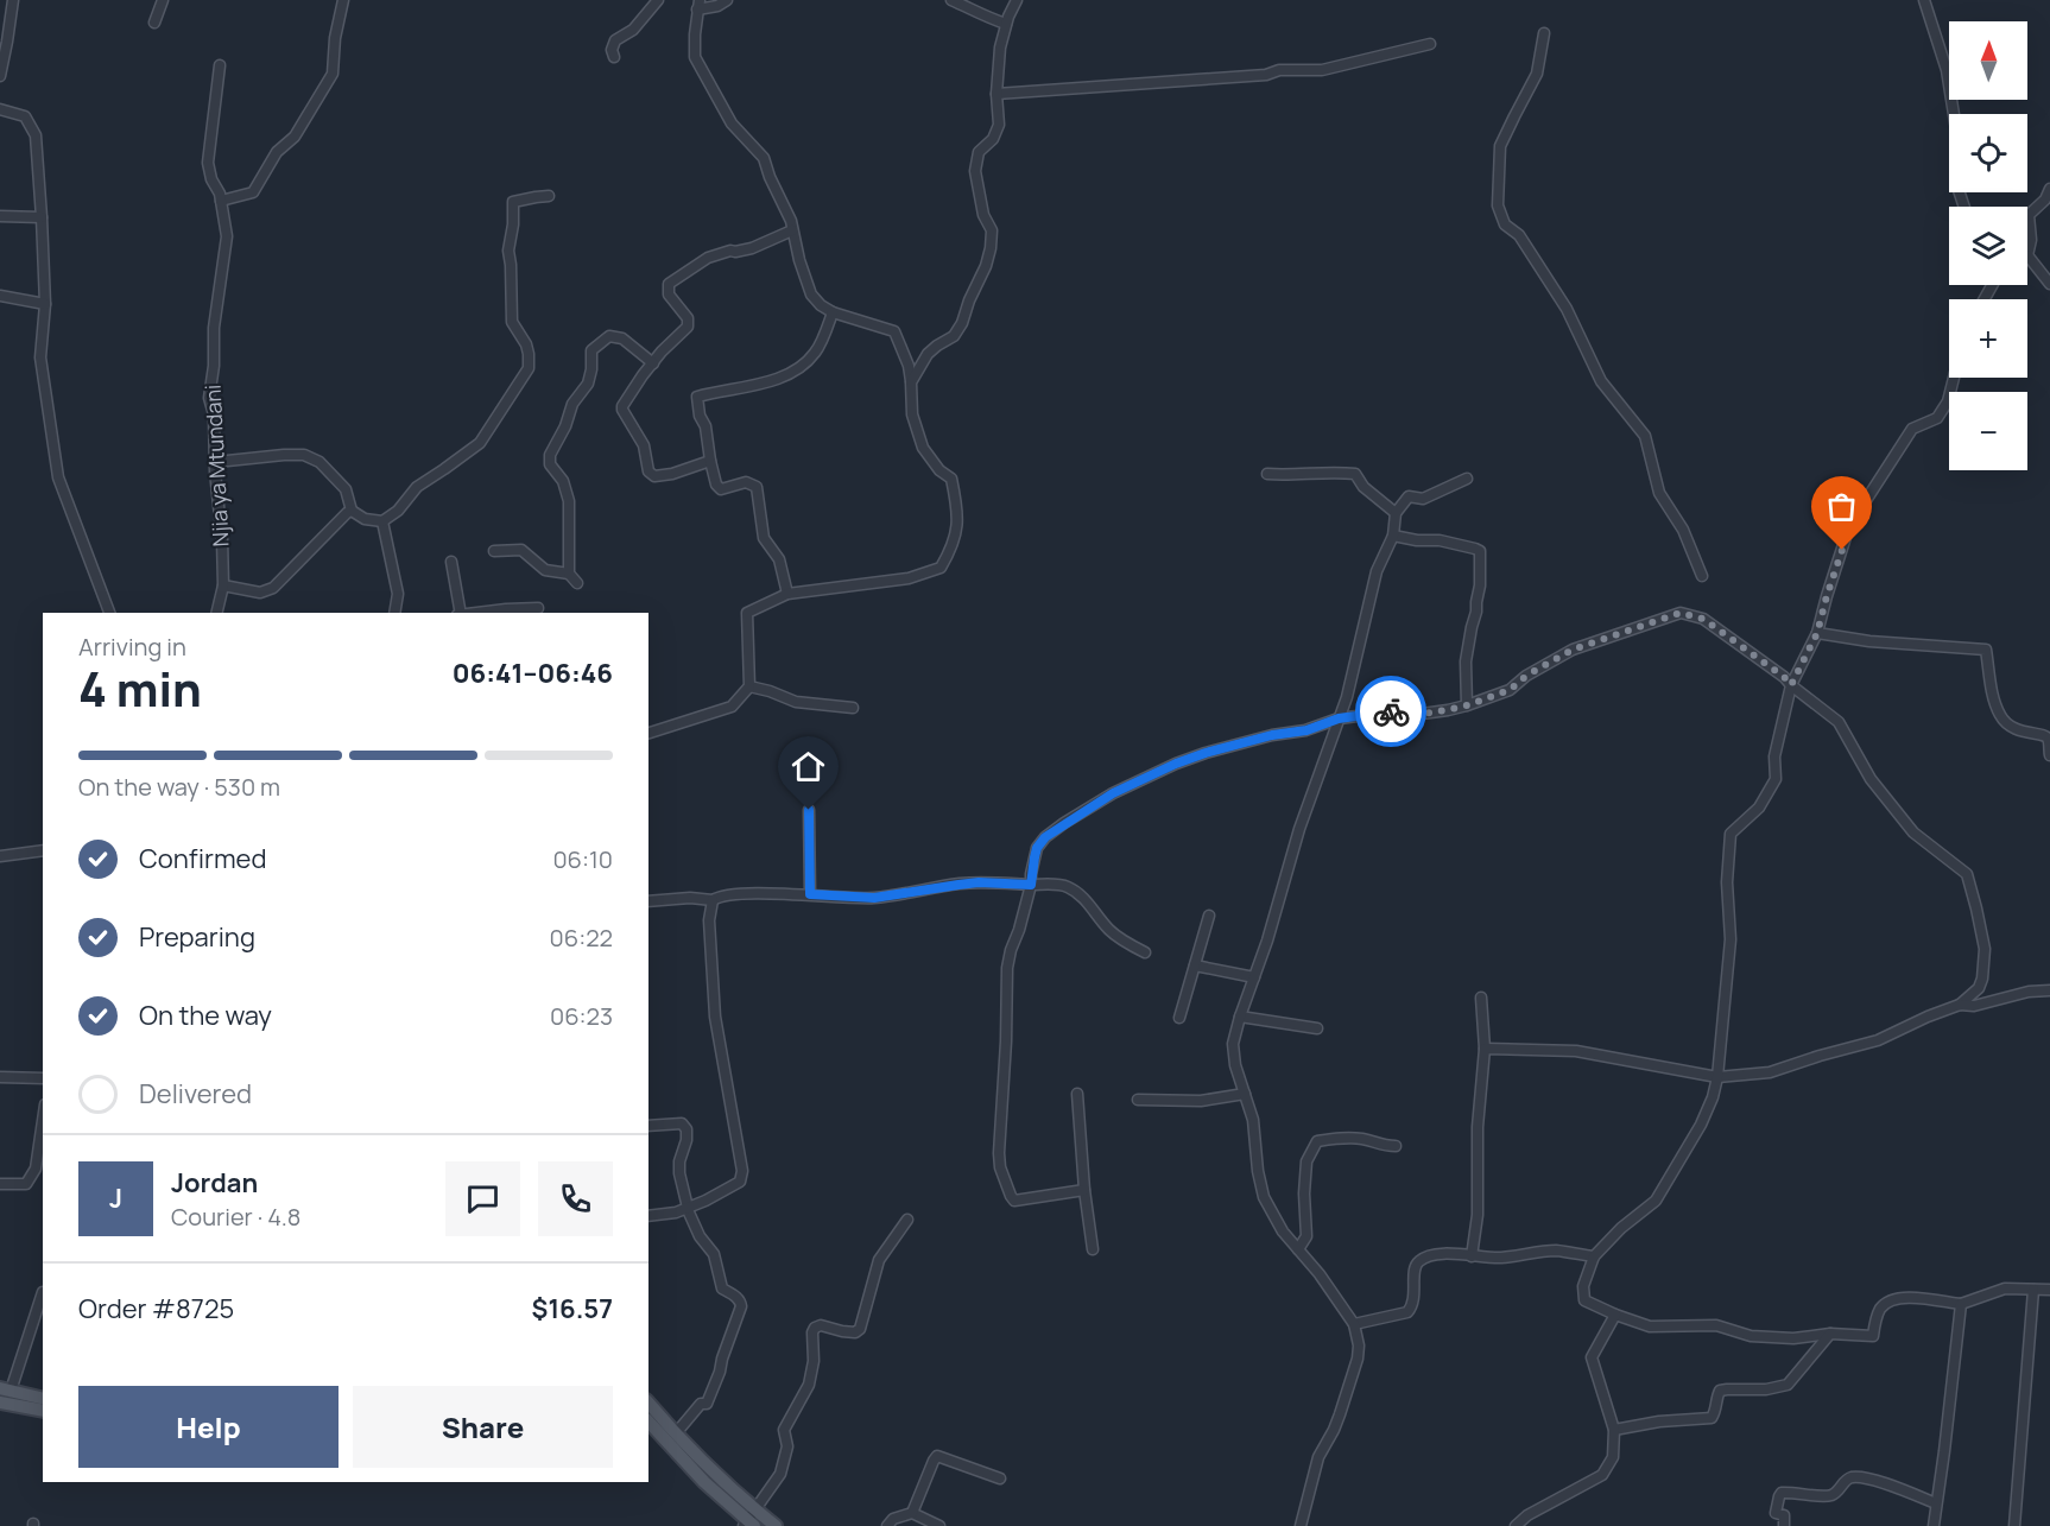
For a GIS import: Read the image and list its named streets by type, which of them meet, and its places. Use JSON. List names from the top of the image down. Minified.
{"streets":{"street":["Njia ya Mtundani"]},"north":"top","page":{"map_buttons":["+","−"],"heading":["4 min","Arriving in","06:41–06:46"],"panel":["Jordan","Courier · 4.8","Order #8725","$16.57"],"bar":"On the way · 530 m","list":[["Confirmed","06:10"],["Preparing","06:22"],["On the way","06:23"],"Delivered"],"round":"J","buttons":["Help","Share"]}}
